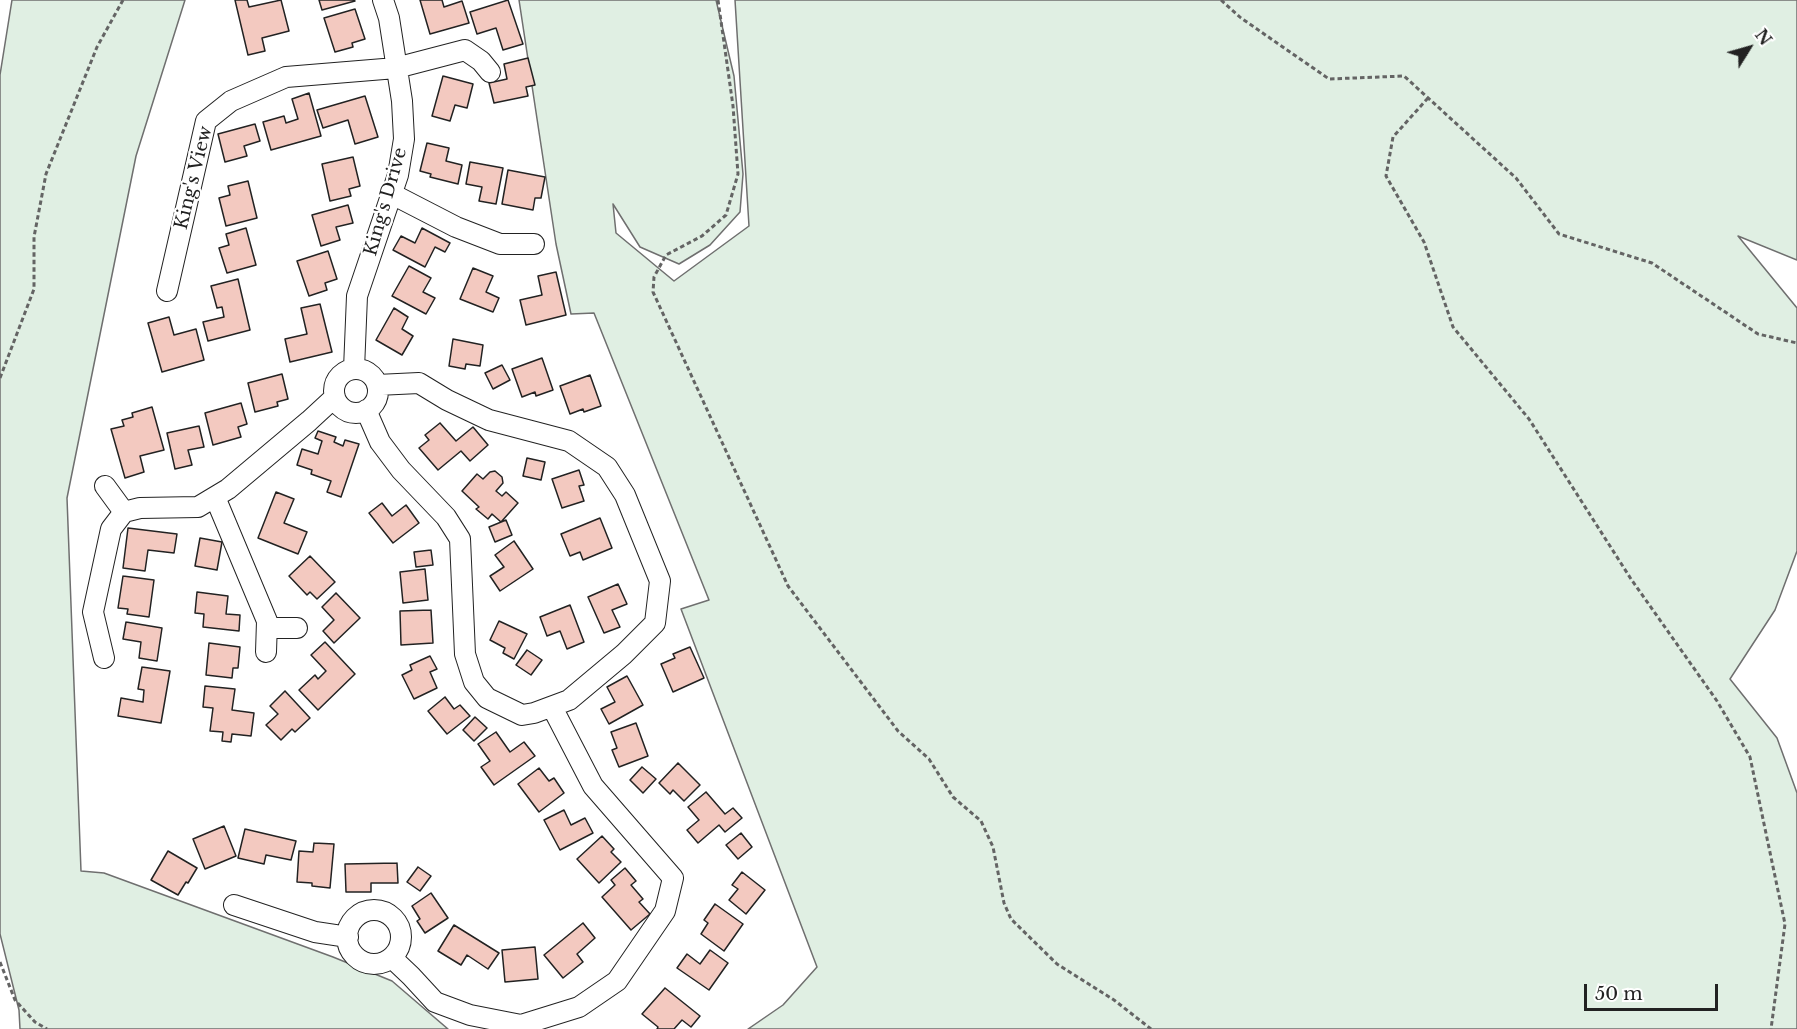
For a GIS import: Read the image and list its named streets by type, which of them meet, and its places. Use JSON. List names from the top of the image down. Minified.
{"streets":{"street":["King's View","King's Drive"]},"crossings":[["King's View","King's Drive"]],"scale_bar":"50 m","north":"top right"}
